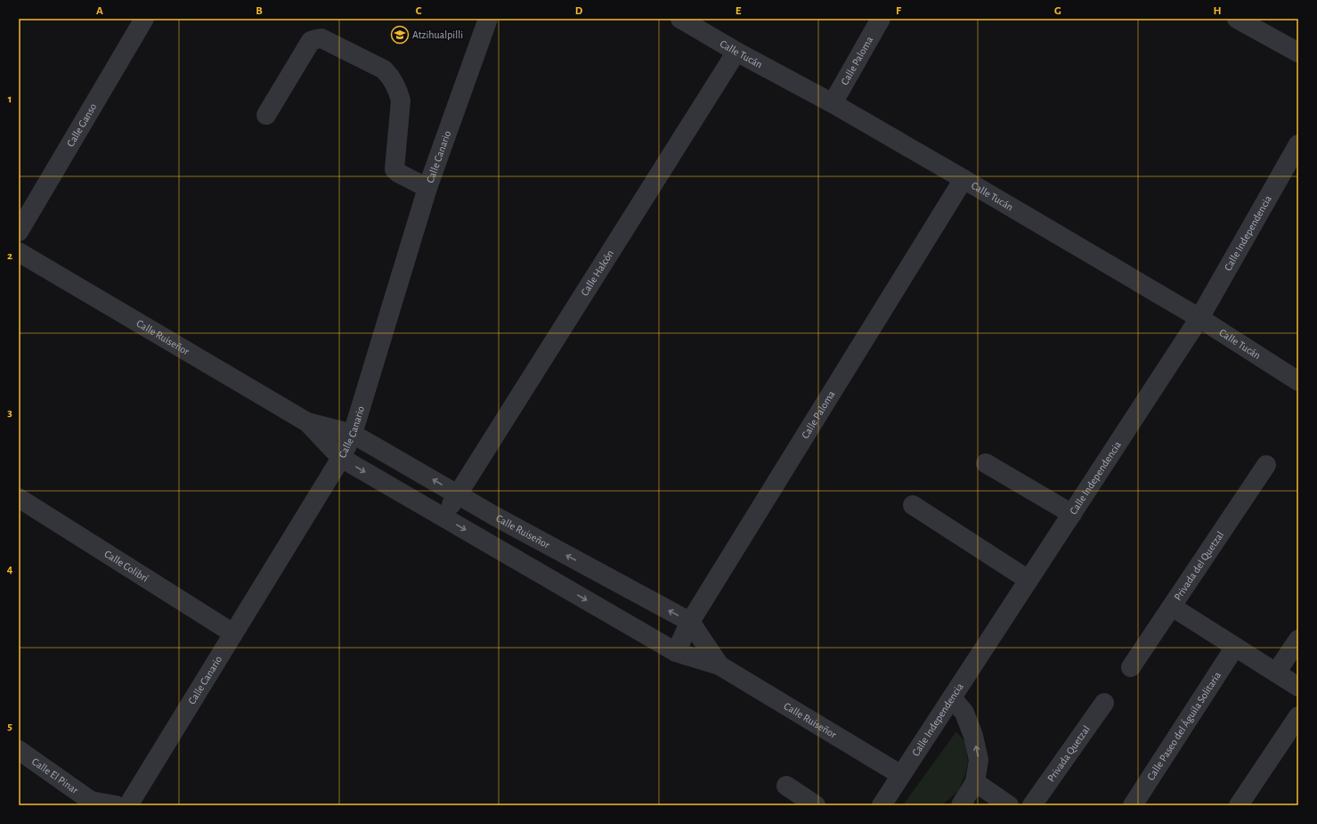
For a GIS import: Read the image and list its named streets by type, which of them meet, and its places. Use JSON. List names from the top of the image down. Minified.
{"streets":{"street":["Calle Tucán","Calle Paloma","Calle Ganso","Calle Canario","Calle Independencia","Calle Halcón","Calle Ruiseñor","Calle Colibrí","Privada del Quetzal","Calle Paseo del Águila Solitaria","Privada Quetzal","Calle El Pinar"]},"crossings":[["Calle Tucán","Calle Paloma"],["Calle Tucán","Calle Independencia"],["Calle Tucán","Calle Halcón"],["Calle Paloma","Calle Ruiseñor"],["Calle Canario","Calle Ruiseñor"],["Calle Canario","Calle Colibrí"],["Calle Independencia","Calle Ruiseñor"],["Calle Halcón","Calle Ruiseñor"]],"places":{"school or university":["Atzihualpilli"]},"grid":{"columns":["A","B","C","D","E","F","G","H"],"rows":["1","2","3","4","5"]}}
